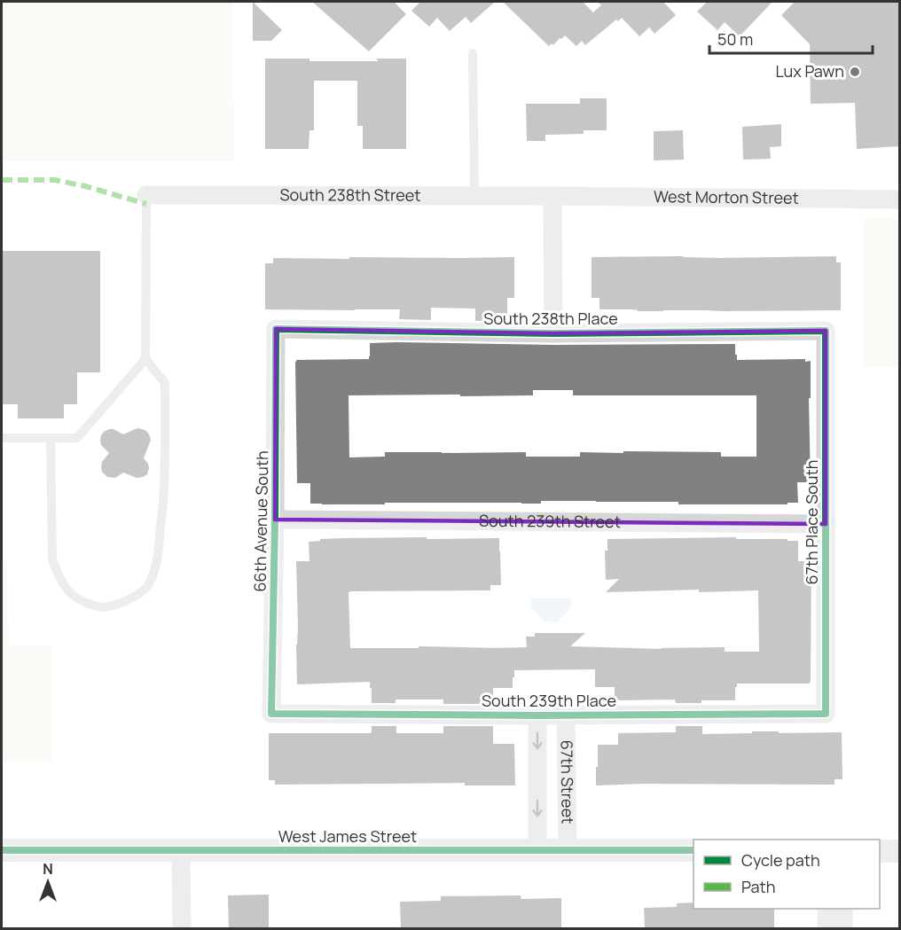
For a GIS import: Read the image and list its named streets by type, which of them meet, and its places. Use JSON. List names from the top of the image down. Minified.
{"streets":{"street":["South 238th Street","West Morton Street","South 238th Place","66th Avenue South","South 239th Street","67th Place South","South 239th Place","67th Street","West James Street"]},"crossings":[["South 238th Street","West Morton Street"],["South 238th Place","66th Avenue South"],["South 238th Place","67th Place South"],["66th Avenue South","South 239th Street"],["66th Avenue South","South 239th Place"],["South 239th Street","67th Place South"],["67th Place South","South 239th Place"],["South 239th Place","67th Street"],["67th Street","West James Street"]],"places":["Lux Pawn"],"legend":["Cycle path","Path"],"scale_bar":"50 m","north":"top"}
